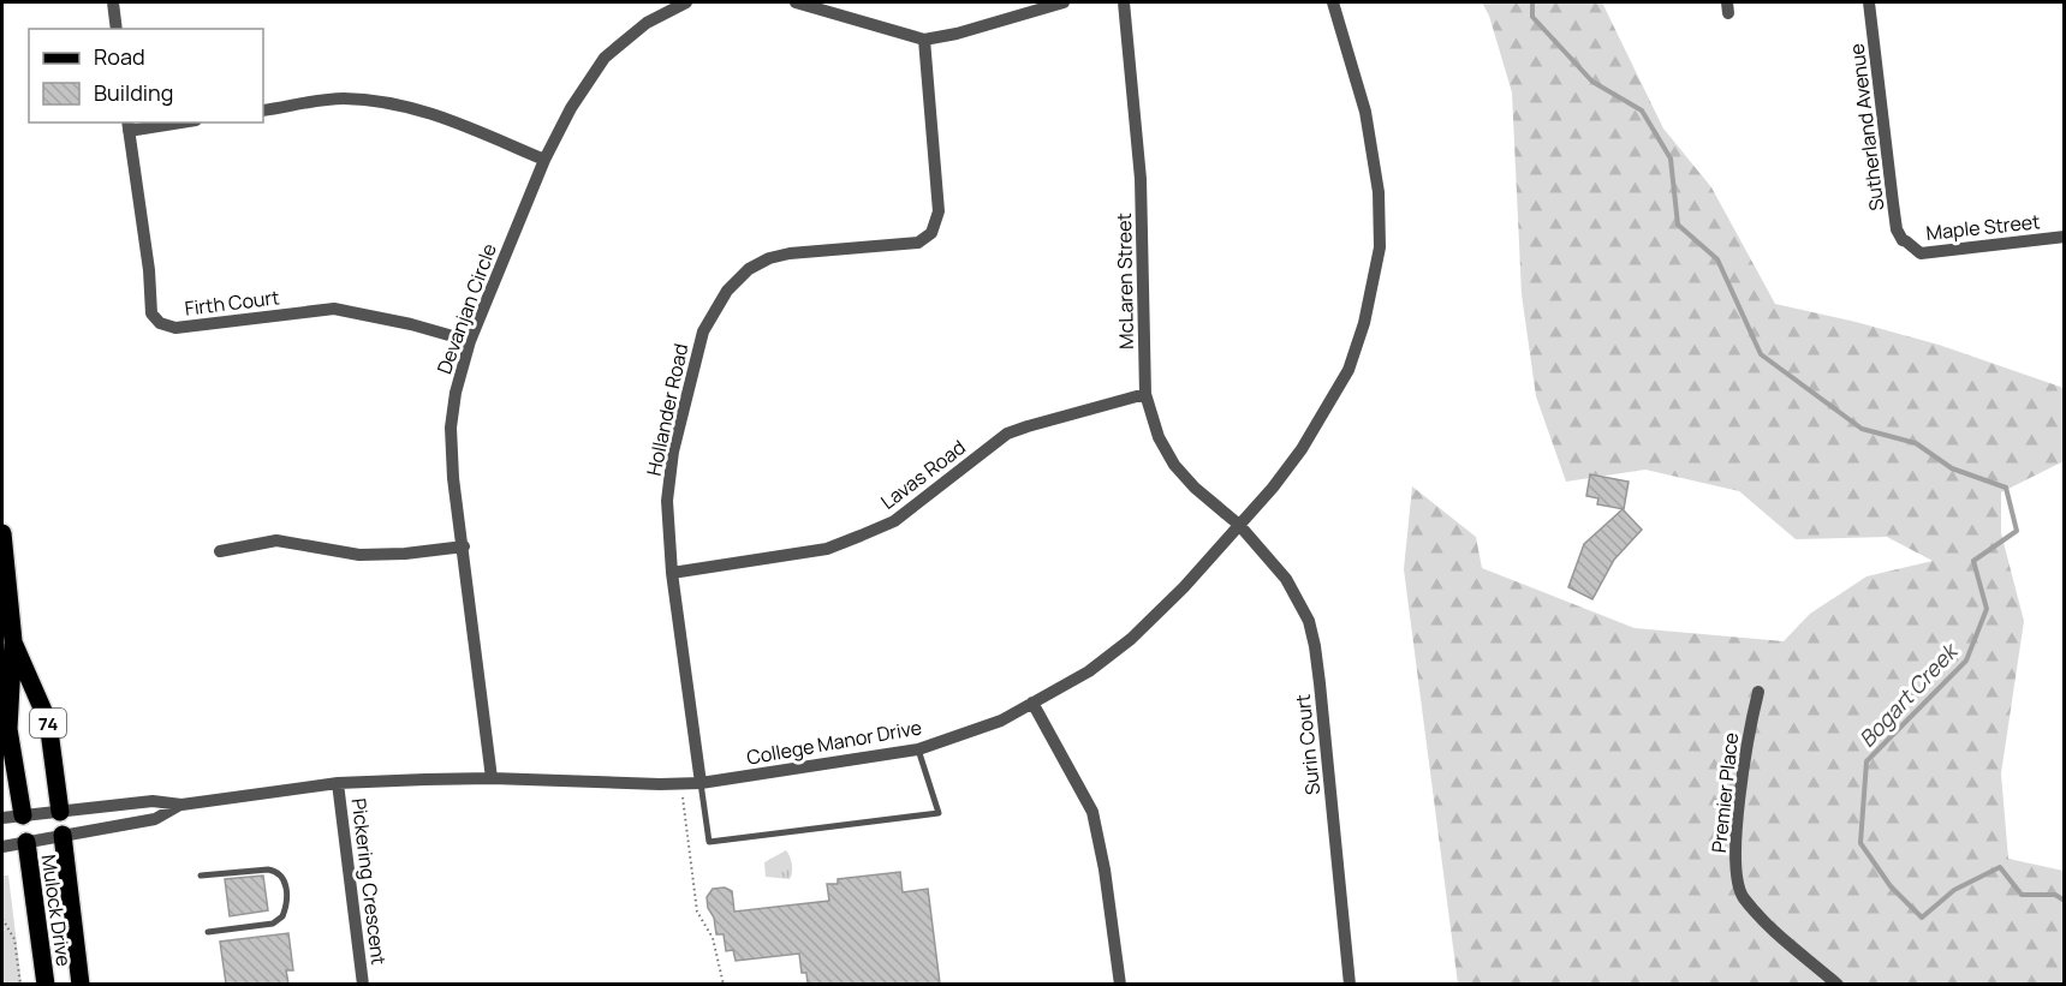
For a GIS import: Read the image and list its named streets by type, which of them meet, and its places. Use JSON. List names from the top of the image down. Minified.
{"streets":{"main road":["74","Mulock Drive"],"street":["Sutherland Avenue","Maple Street","McLaren Street","Firth Court","Devanjan Circle","Hollander Road","Lavas Road","College Manor Drive","Surin Court","Premier Place","Pickering Crescent"]},"crossings":[["Sutherland Avenue","Maple Street"],["McLaren Street","Lavas Road"],["McLaren Street","College Manor Drive"],["McLaren Street","Surin Court"],["Firth Court","Devanjan Circle"],["Devanjan Circle","College Manor Drive"],["Hollander Road","Lavas Road"],["Hollander Road","College Manor Drive"],["74","College Manor Drive"],["College Manor Drive","Surin Court"],["College Manor Drive","Pickering Crescent"],["College Manor Drive","Mulock Drive"]],"water":["Bogart Creek"],"legend":["Road","Building"]}
